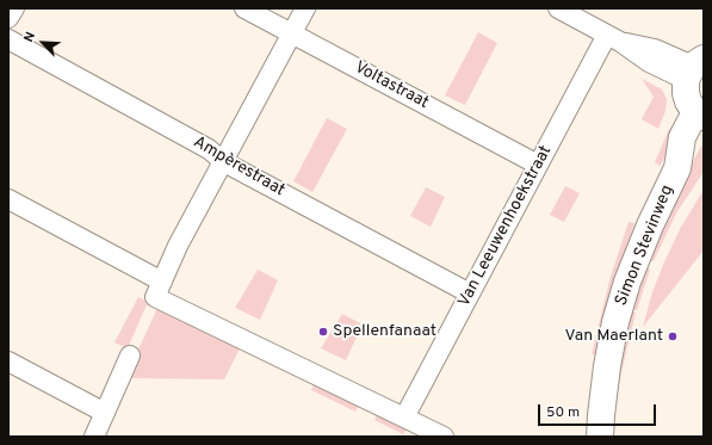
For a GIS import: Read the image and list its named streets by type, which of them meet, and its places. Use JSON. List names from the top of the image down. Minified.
{"streets":{"street":["Voltastraat","Ampèrestraat","Van Leeuwenhoekstraat","Simon Stevinweg"]},"crossings":[["Voltastraat","Van Leeuwenhoekstraat"],["Ampèrestraat","Van Leeuwenhoekstraat"]],"places":["Spellenfanaat","Van Maerlant"],"scale_bar":"50 m","north":"top left"}
